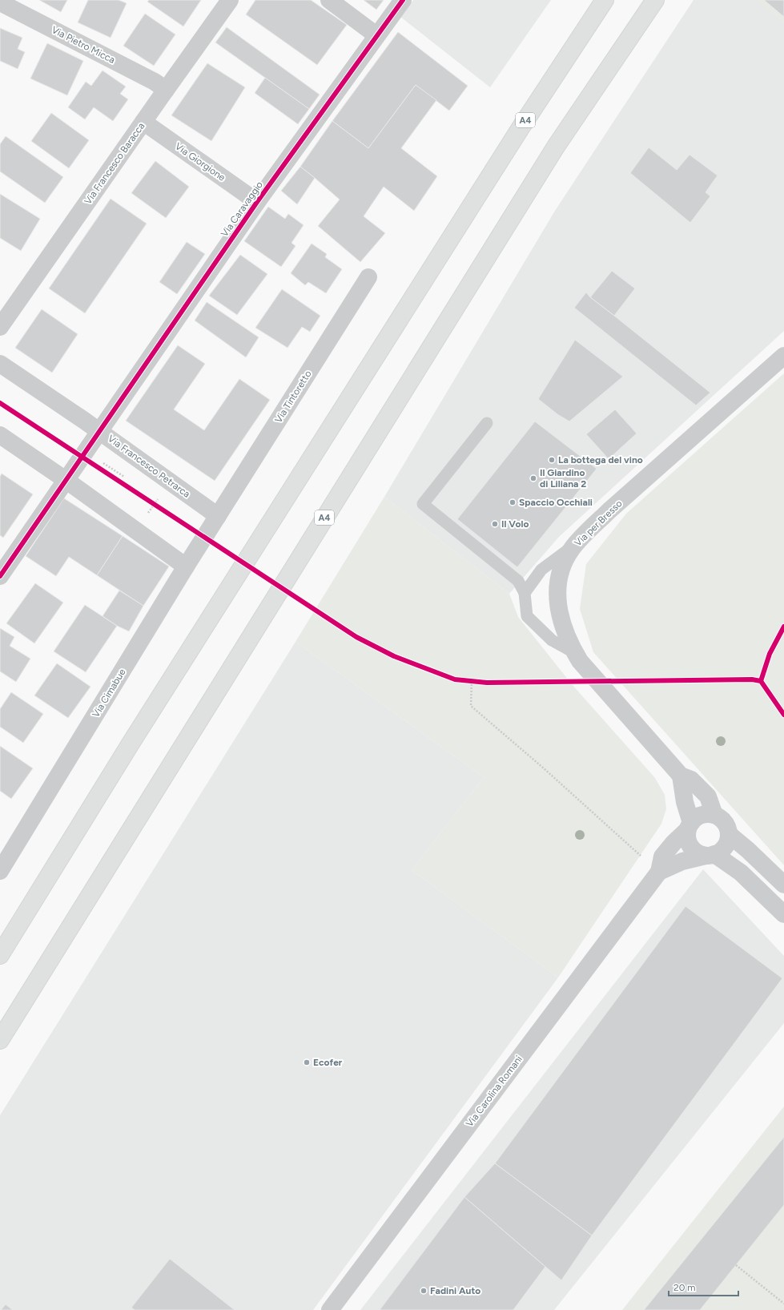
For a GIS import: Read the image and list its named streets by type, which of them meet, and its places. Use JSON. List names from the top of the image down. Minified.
{"streets":{"highway":["A4"],"street":["Via Pietro Micca","Via Giorgione","Via Francesco Baracca","Via Caravaggio","Via Tintoretto","Via Francesco Petrarca","Via per Bresso","Via Cimabue","Via Carolina Romani"]},"crossings":[["Via Pietro Micca","Via Francesco Baracca"],["Via Giorgione","Via Francesco Baracca"],["Via Giorgione","Via Caravaggio"],["Via Caravaggio","Via Francesco Petrarca"],["Via Tintoretto","Via Francesco Petrarca"],["Via Tintoretto","Via Cimabue"],["Via Francesco Petrarca","Via Cimabue"],["Via per Bresso","Via Carolina Romani"]],"places":["La bottega del vino","Il Giardino di Liliana 2","Spaccio Occhiali","Il Volo","Ecofer","Fadini Auto"],"scale_bar":"20 m"}
